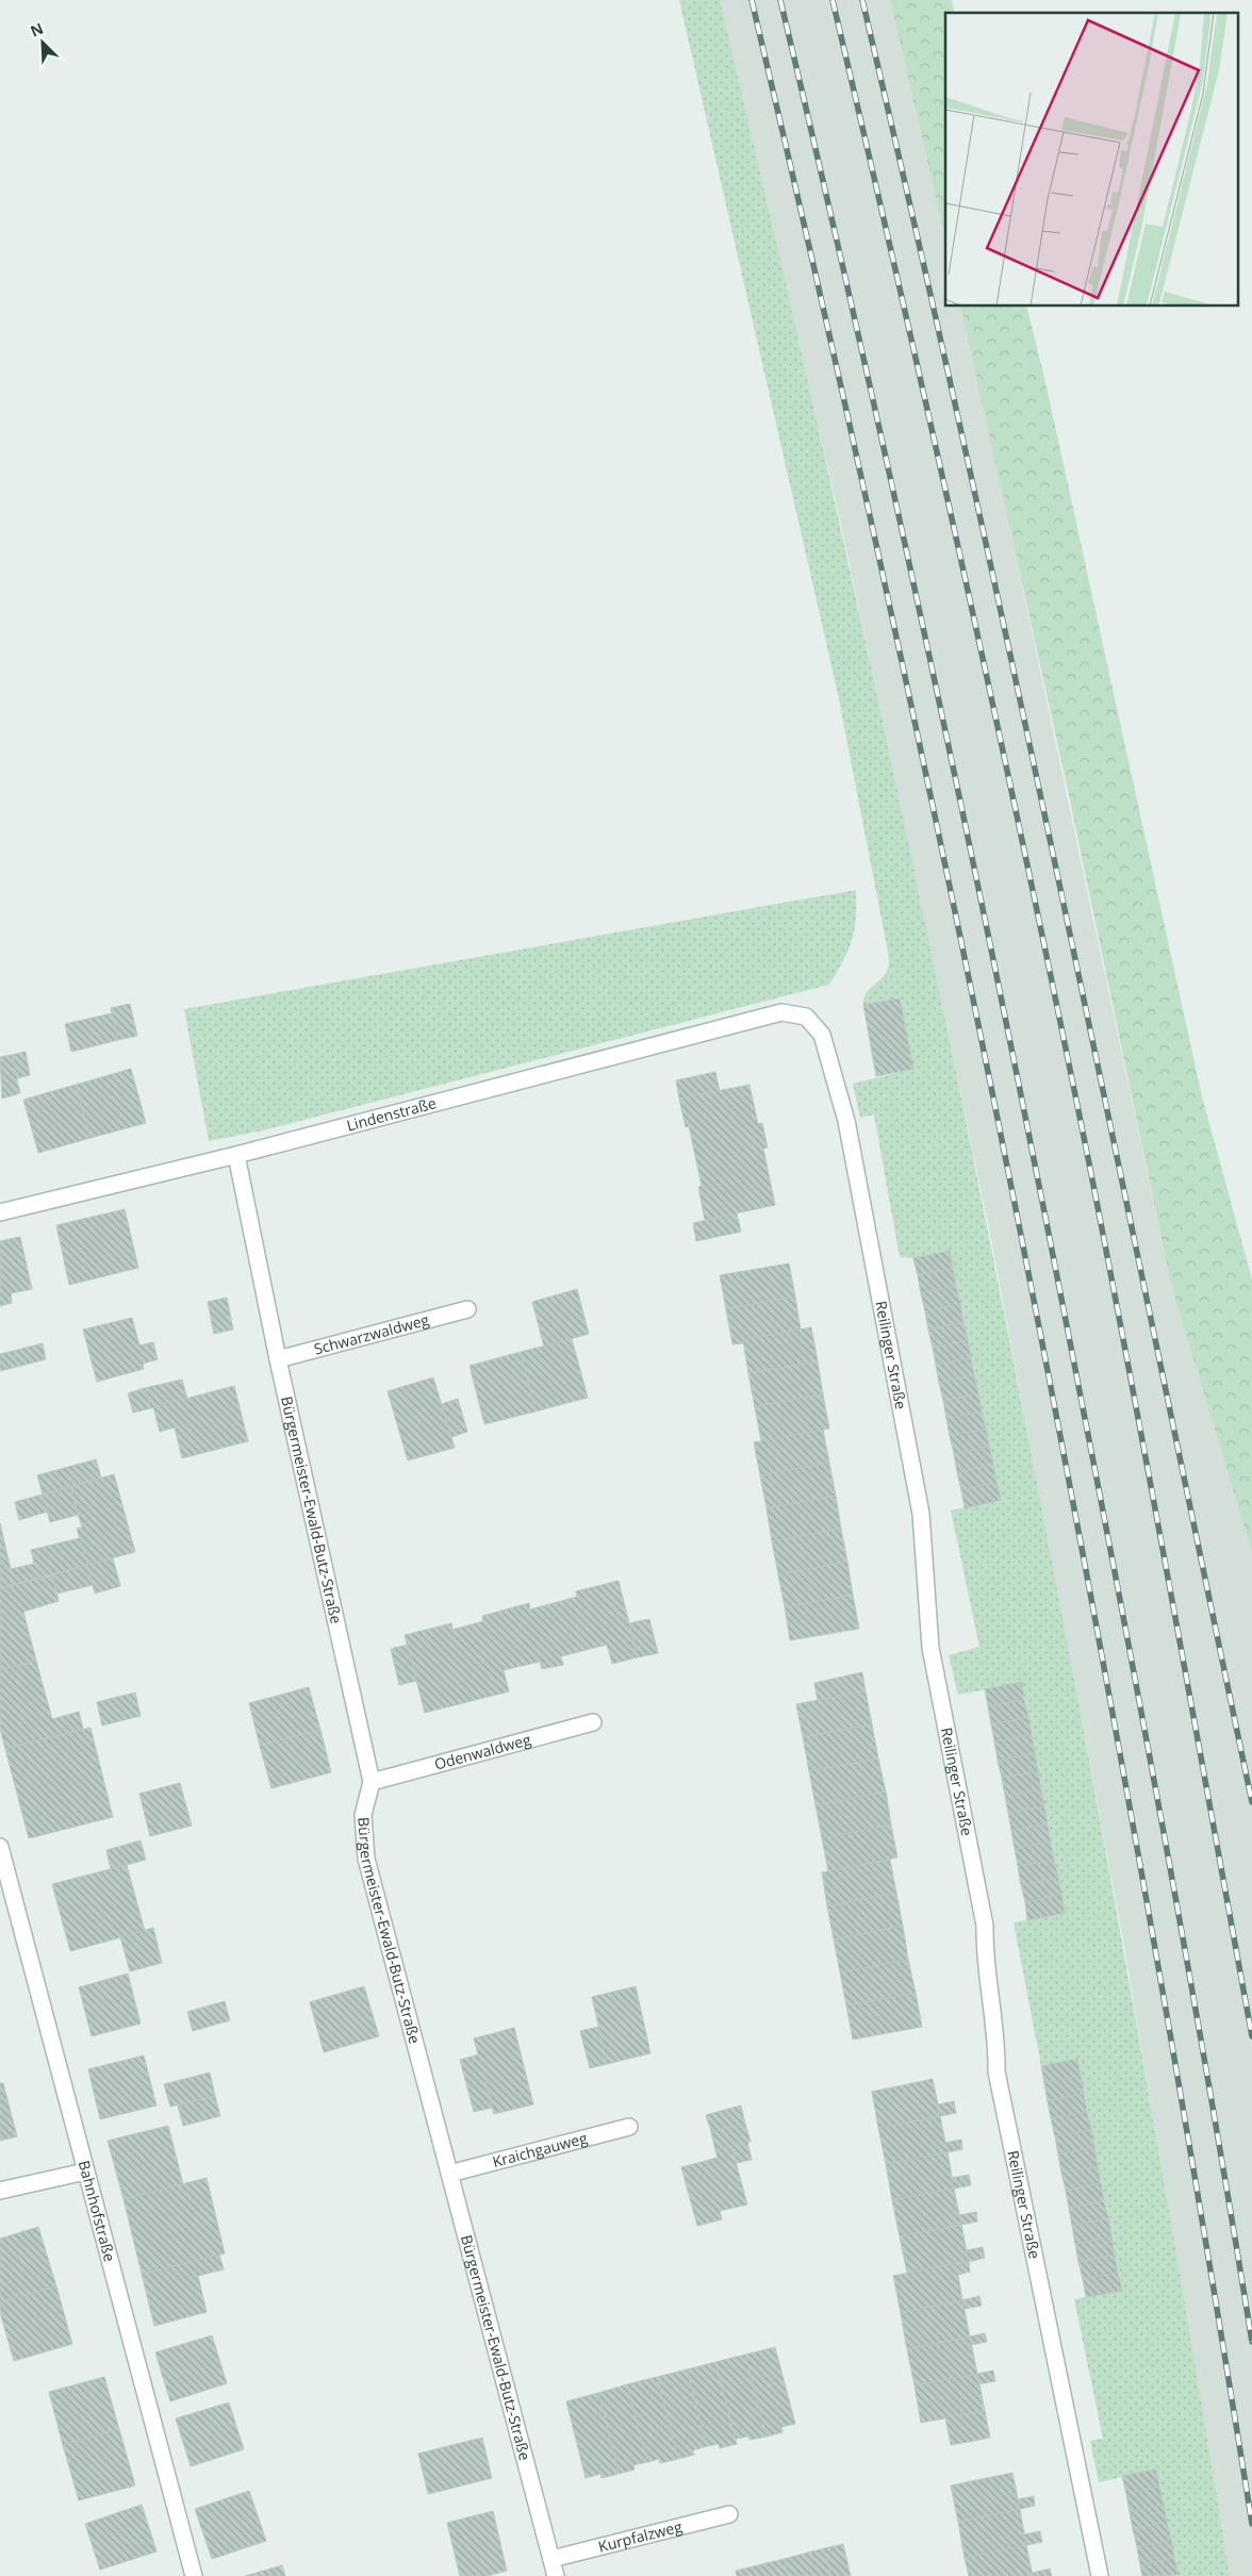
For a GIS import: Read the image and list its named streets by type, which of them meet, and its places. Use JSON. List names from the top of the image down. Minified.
{"streets":{"street":["Lindenstraße","Schwarzwaldweg","Reilinger Straße","Bürgermeister-Ewald-Butz-Straße","Odenwaldweg","Kraichgauweg","Bahnhofstraße","Kurpfalzweg"]},"crossings":[["Lindenstraße","Reilinger Straße"],["Lindenstraße","Bürgermeister-Ewald-Butz-Straße"],["Schwarzwaldweg","Bürgermeister-Ewald-Butz-Straße"],["Bürgermeister-Ewald-Butz-Straße","Odenwaldweg"],["Bürgermeister-Ewald-Butz-Straße","Kraichgauweg"],["Bürgermeister-Ewald-Butz-Straße","Kurpfalzweg"]],"north":"top left"}
